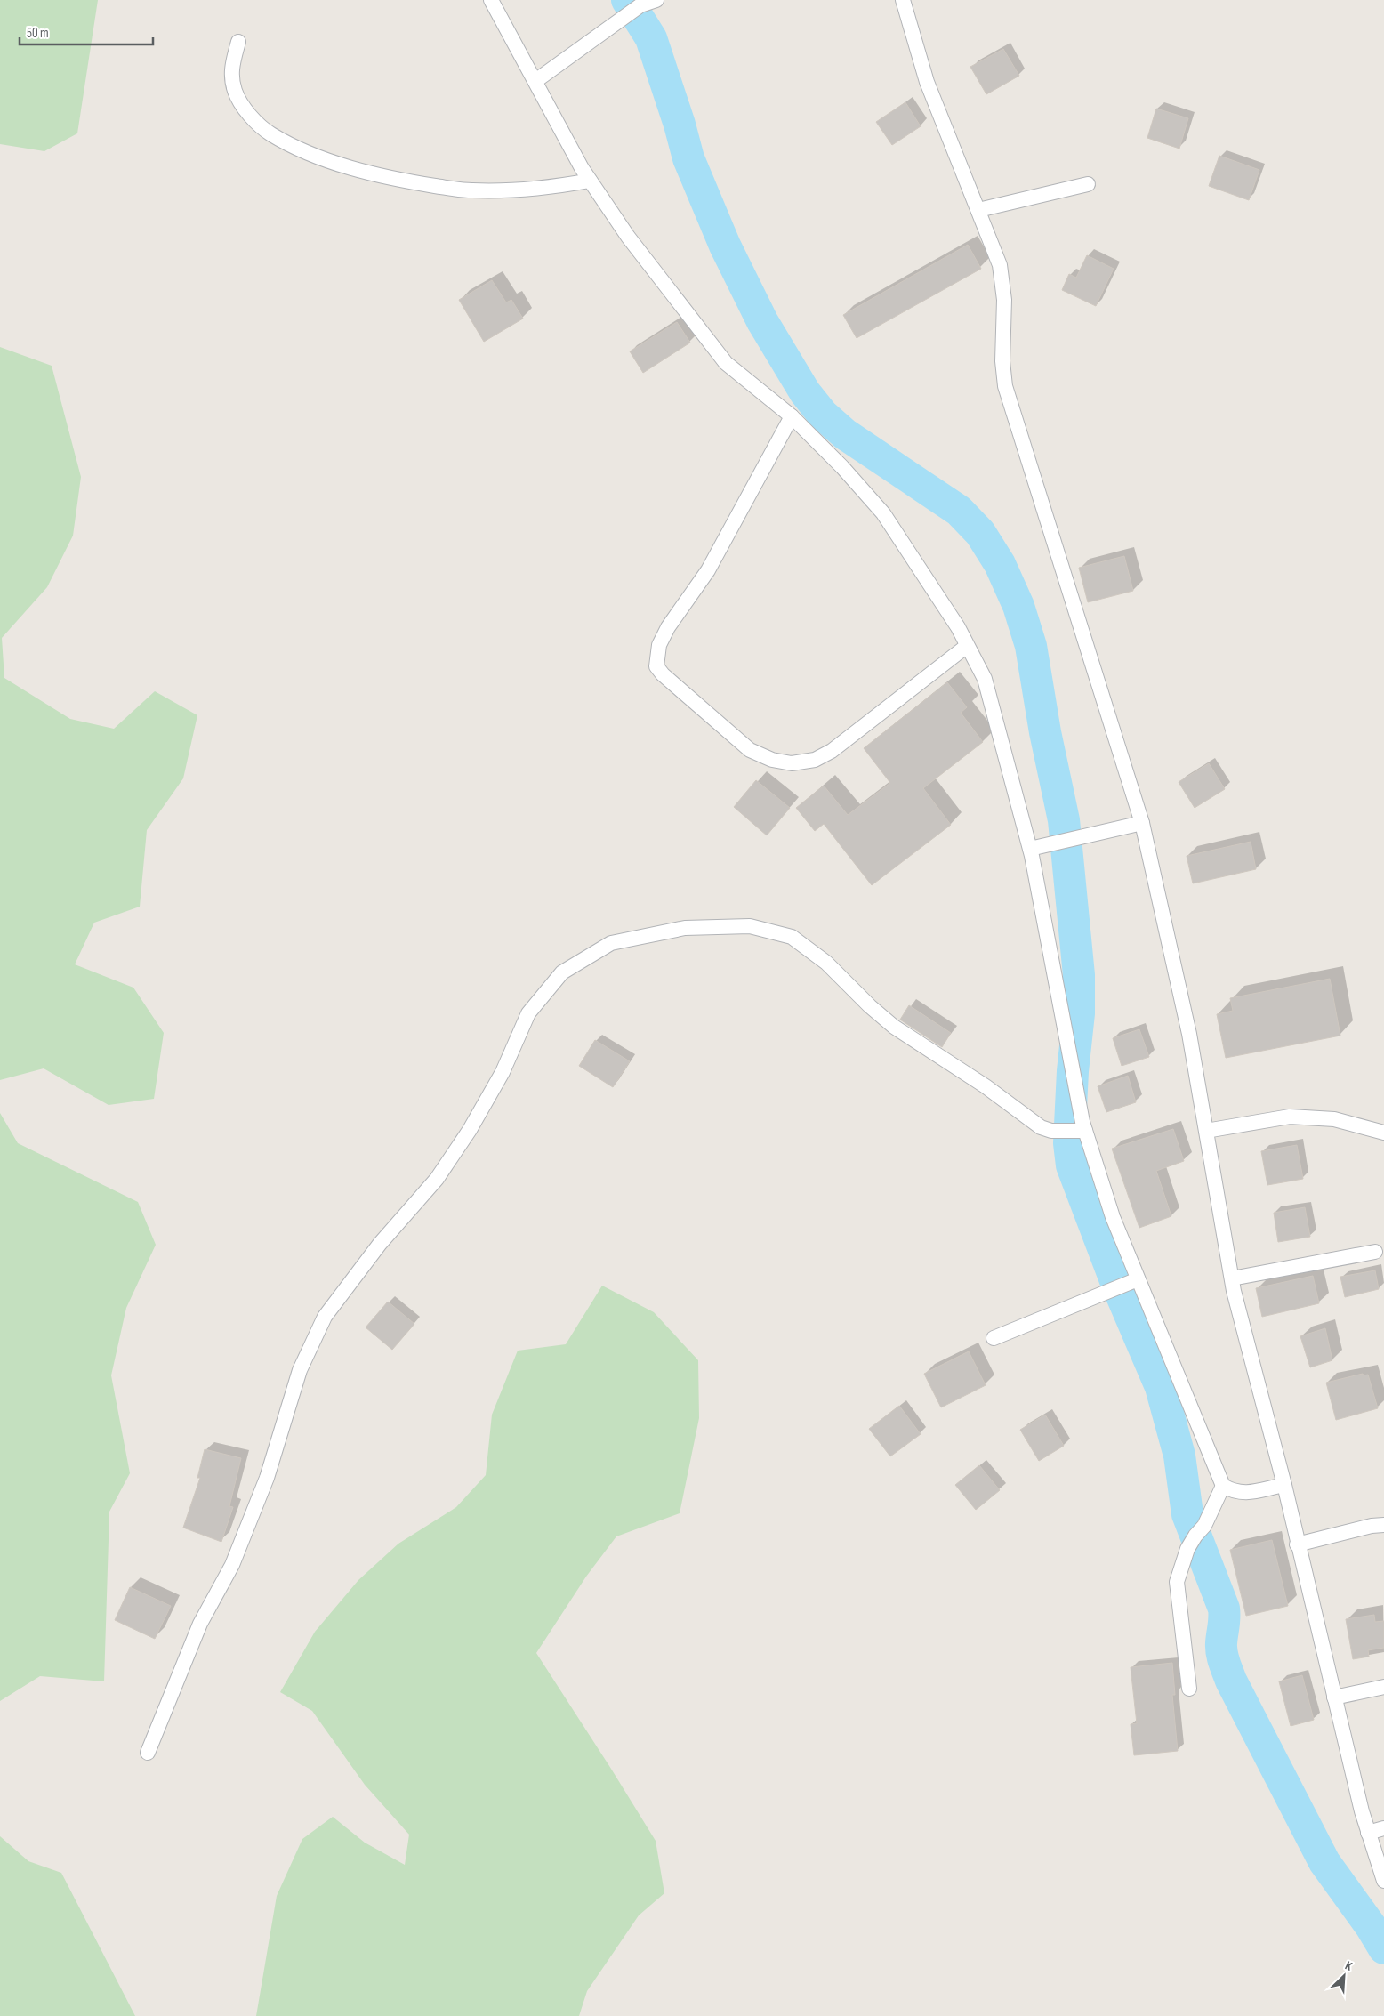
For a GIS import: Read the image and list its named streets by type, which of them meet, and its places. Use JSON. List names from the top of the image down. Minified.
{"scale_bar":"50 m","north":"top right"}
